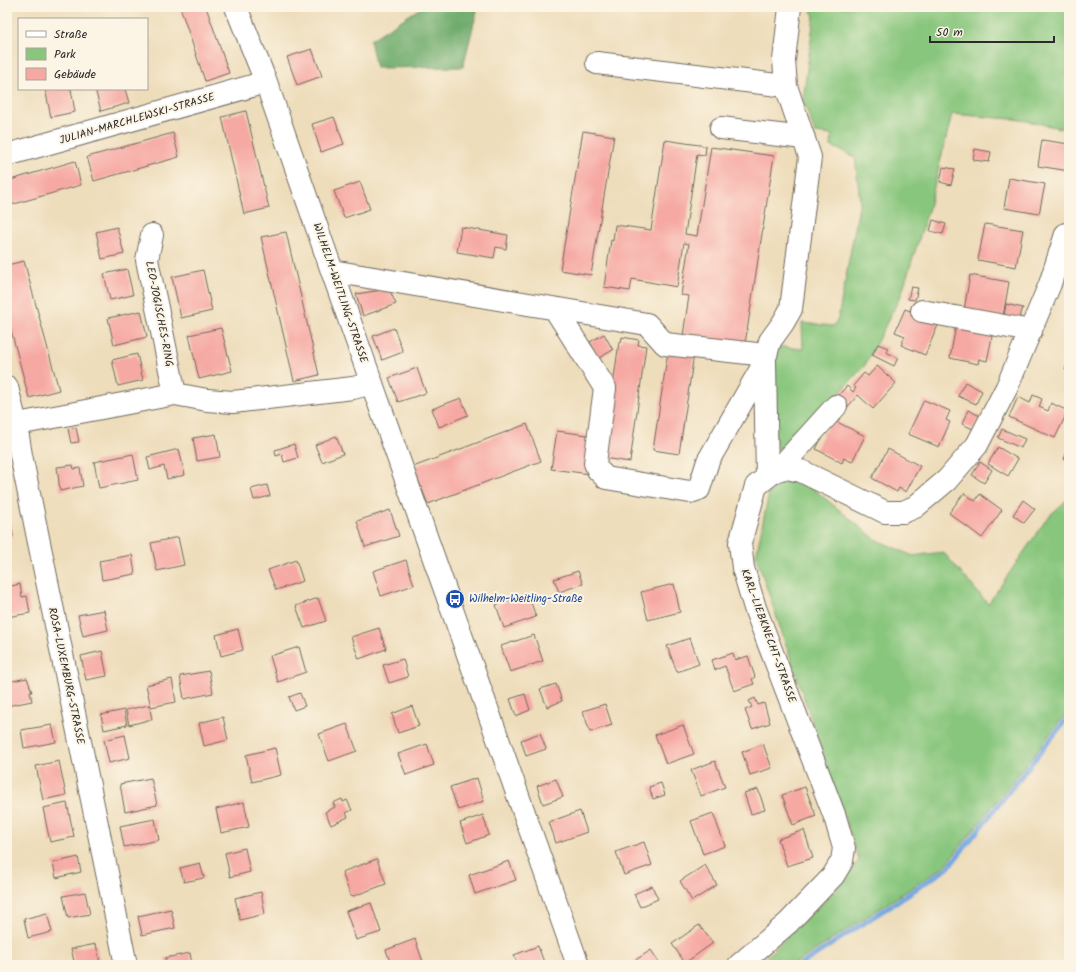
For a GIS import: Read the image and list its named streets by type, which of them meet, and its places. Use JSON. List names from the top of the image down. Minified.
{"streets":{"street":["JULIAN-MARCHLEWSKI-STRASSE","WILHELM-WEITLING-STRASSE","LEO-JOGISCHES-RING","KARL-LIEBKNECHT-STRASSE","ROSA-LUXEMBURG-STRASSE"]},"crossings":[["JULIAN-MARCHLEWSKI-STRASSE","WILHELM-WEITLING-STRASSE"]],"places":{"bus stop":["Wilhelm-Weitling-Straße"]},"legend":["Straße","Park","Gebäude"],"scale_bar":"50 m"}
